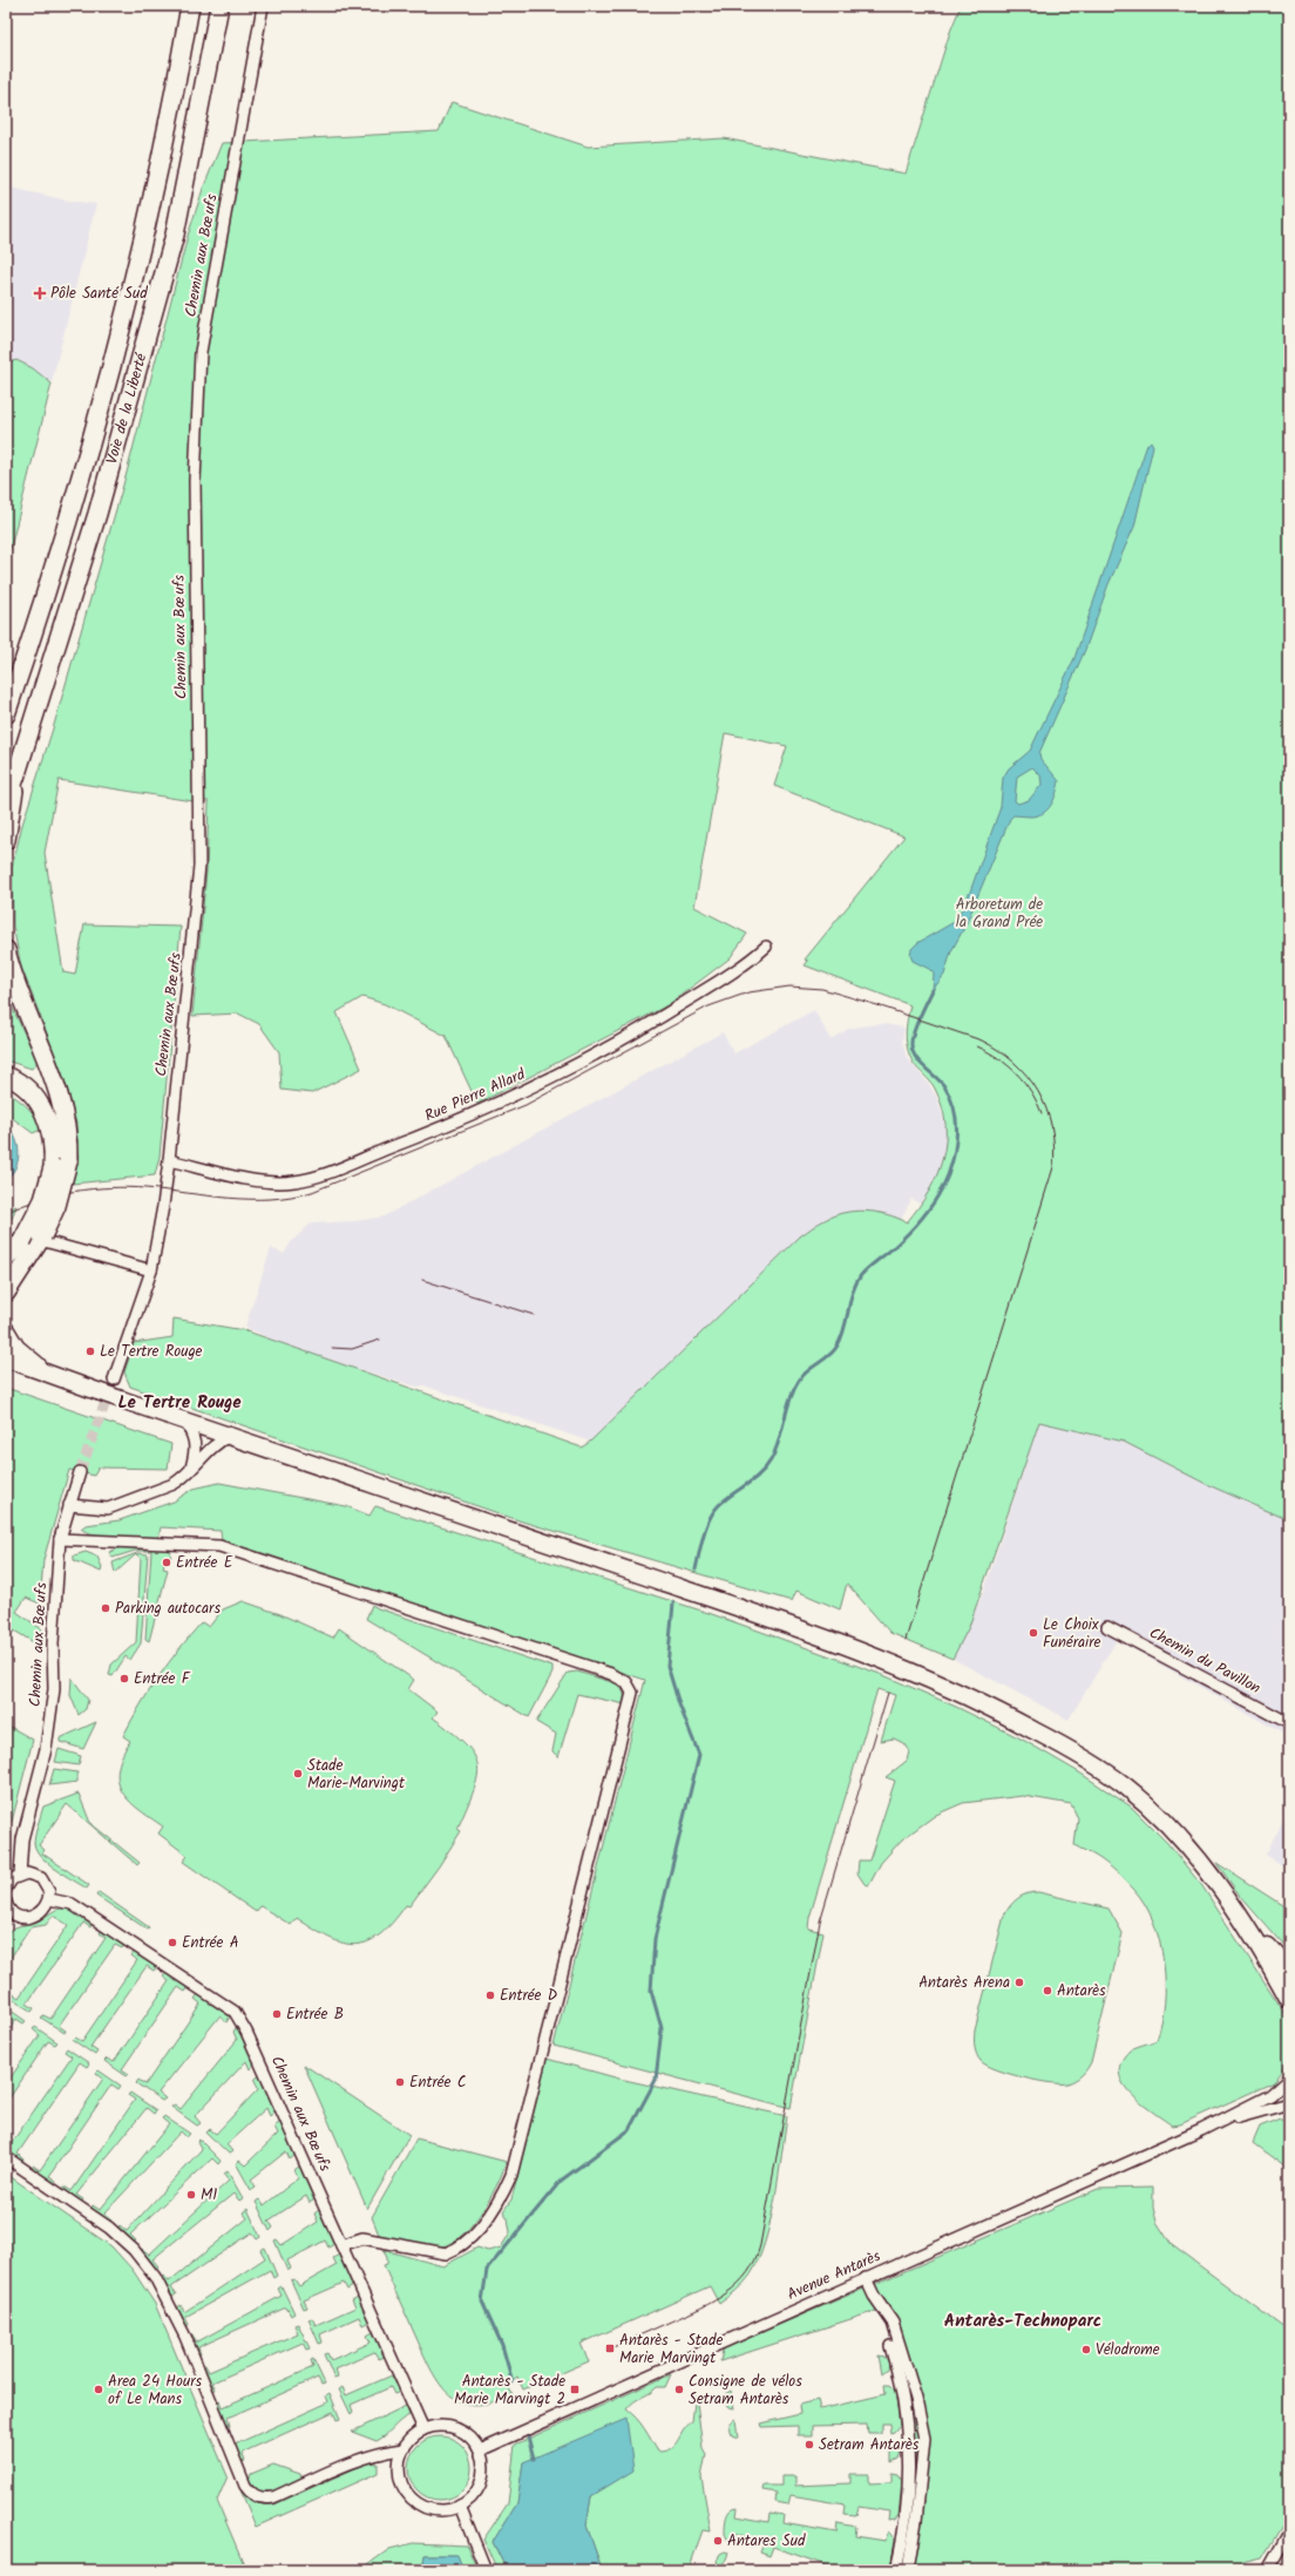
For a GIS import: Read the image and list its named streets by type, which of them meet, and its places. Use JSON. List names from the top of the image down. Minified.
{"streets":{"highway":["Voie de la Liberté"],"street":["Chemin aux Bœufs","Rue Pierre Allard","Chemin du Pavillon","Avenue Antarès"]},"crossings":[["Chemin aux Bœufs","Rue Pierre Allard"],["Chemin aux Bœufs","Avenue Antarès"]],"districts":["Le Tertre Rouge","Antarès-Technoparc"],"parks":["Arboretum de la Grand Prée"],"places":{"health":["Pôle Santé Sud"],"other":["Le Tertre Rouge","Entrée E","Parking autocars","Le Choix Funéraire","Entrée F","Stade Marie-Marvingt","Entrée A","Antarès Arena","Antarès","Entrée D","Entrée B","Entrée C","M1","Vélodrome","Area 24 Hours of Le Mans","Consigne de vélos Setram Antarès","Setram Antarès","Antares Sud"],"transit":["Antarès - Stade Marie Marvingt","Antarès - Stade Marie Marvingt 2"]}}
